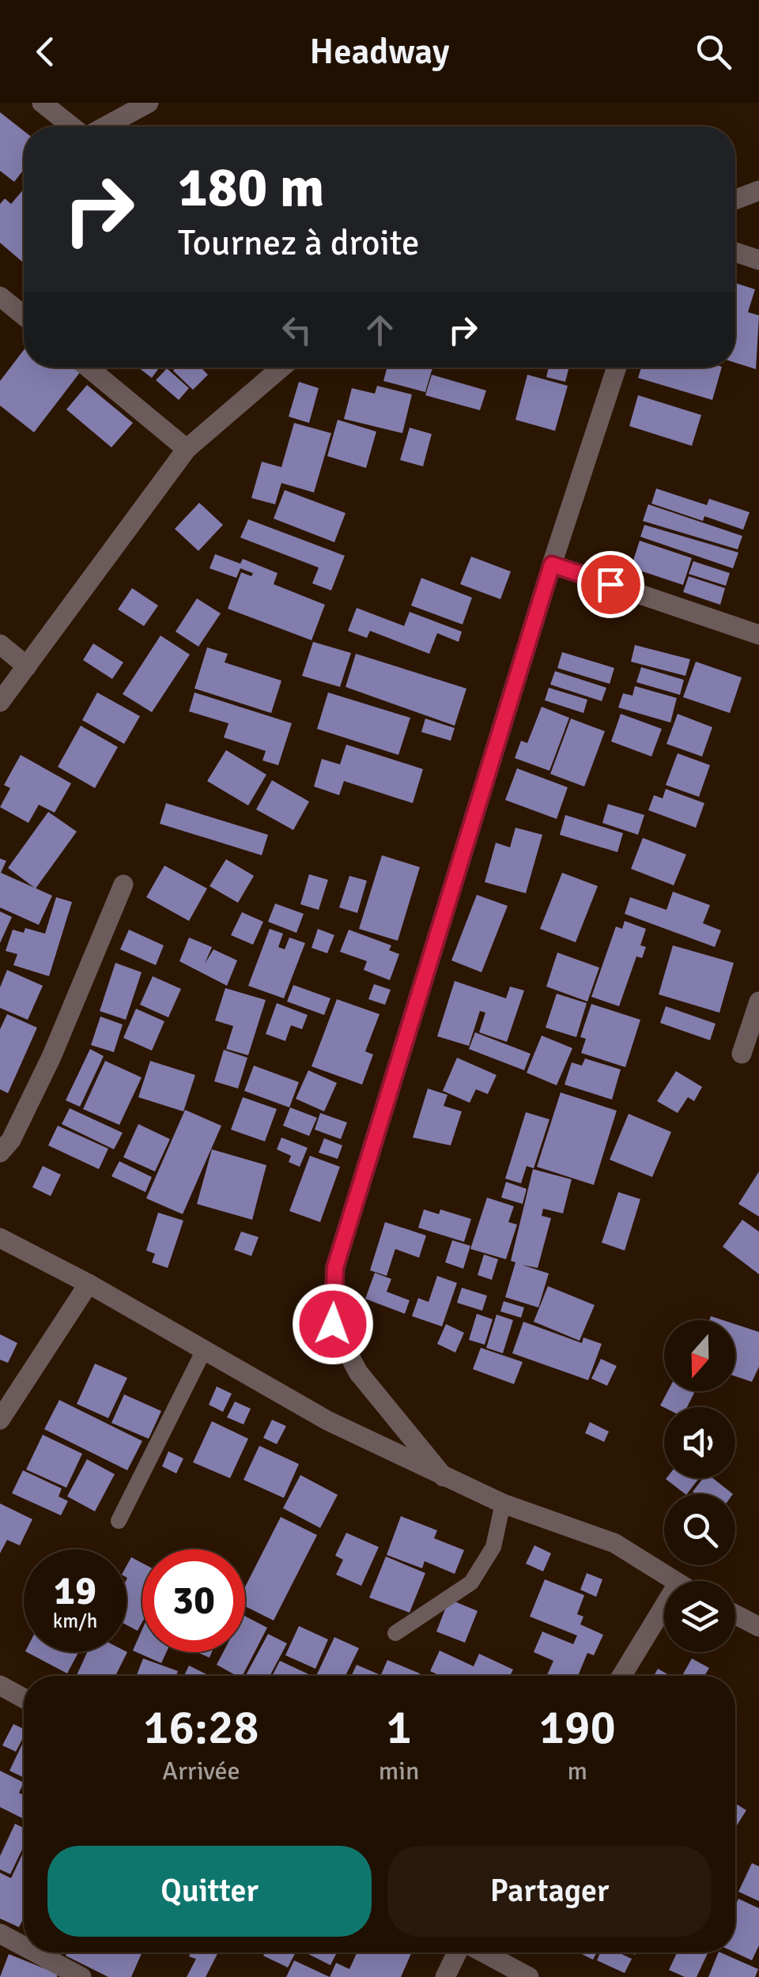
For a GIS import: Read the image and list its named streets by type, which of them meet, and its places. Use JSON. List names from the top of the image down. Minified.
{"north":"bottom","page":{"header":"Headway","turn":["180 m","Tournez à droite"],"speed":"19 km/h","limit":"30","eta":["16:28","Arrivée","1","min","190","m"],"buttons":["Quitter","Partager"]}}
